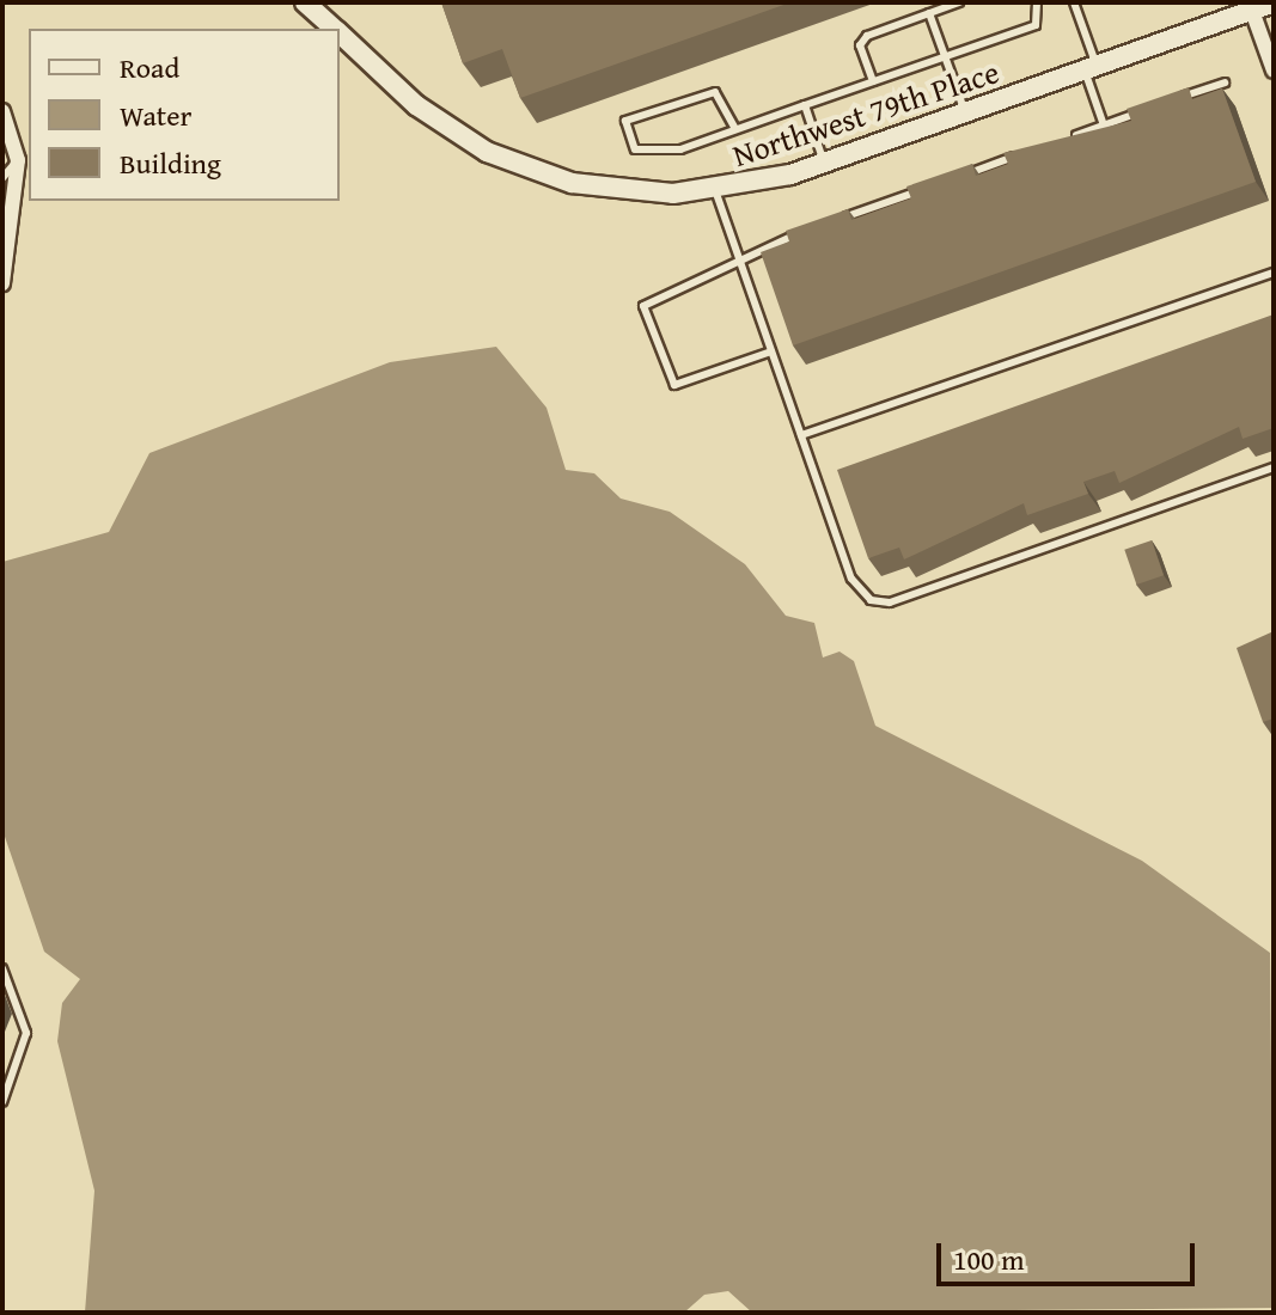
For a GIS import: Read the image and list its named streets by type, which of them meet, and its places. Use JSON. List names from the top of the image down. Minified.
{"streets":{"main road":["Northwest 79th Place"]},"legend":["Road","Water","Building"],"scale_bar":"100 m"}
